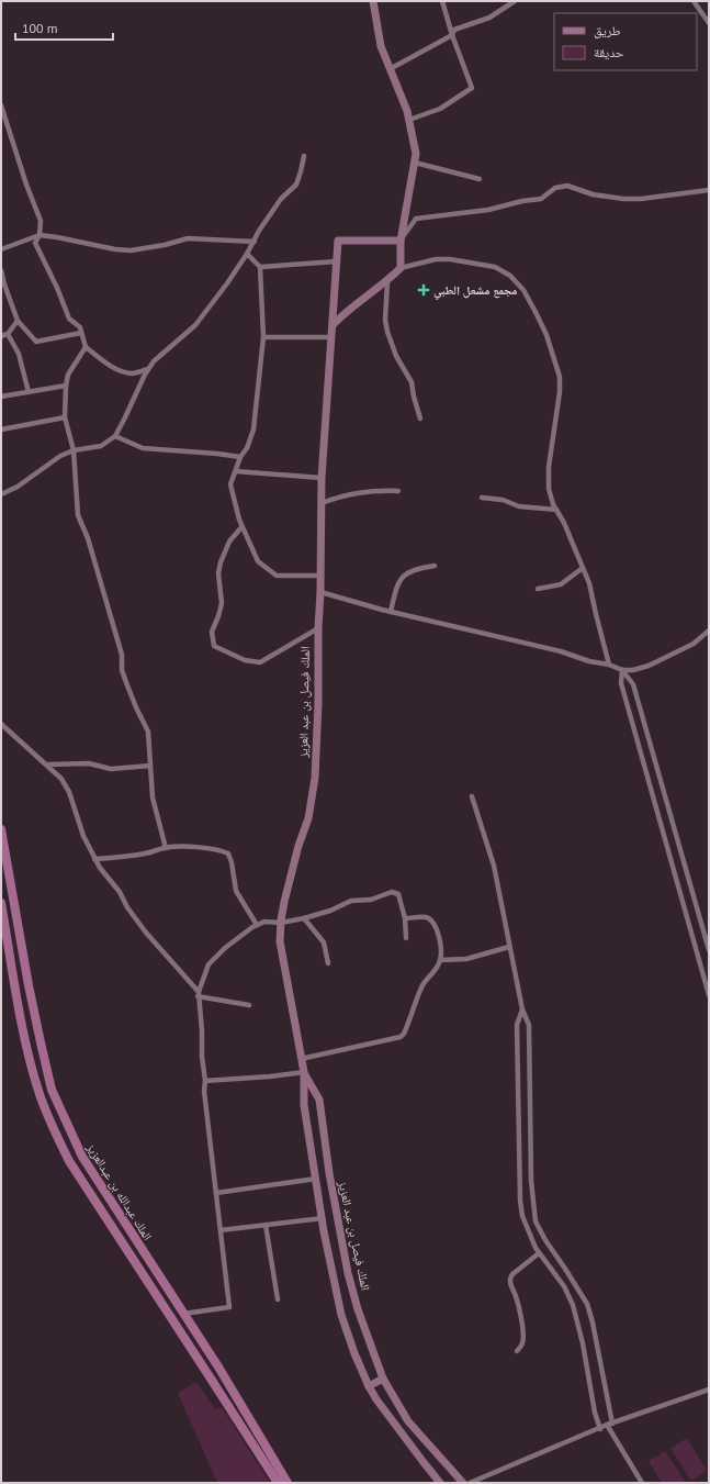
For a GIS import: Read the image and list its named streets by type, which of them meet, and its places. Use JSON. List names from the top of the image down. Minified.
{"streets":{"main road":["الملك عبدالله بن عبدالعزيز"],"street":["الملك فيصل بن عبد العزيز"]},"places":{"health":["مجمع مشعل الطبي"]},"legend":["طريق","حديقة"],"scale_bar":"100 m"}
